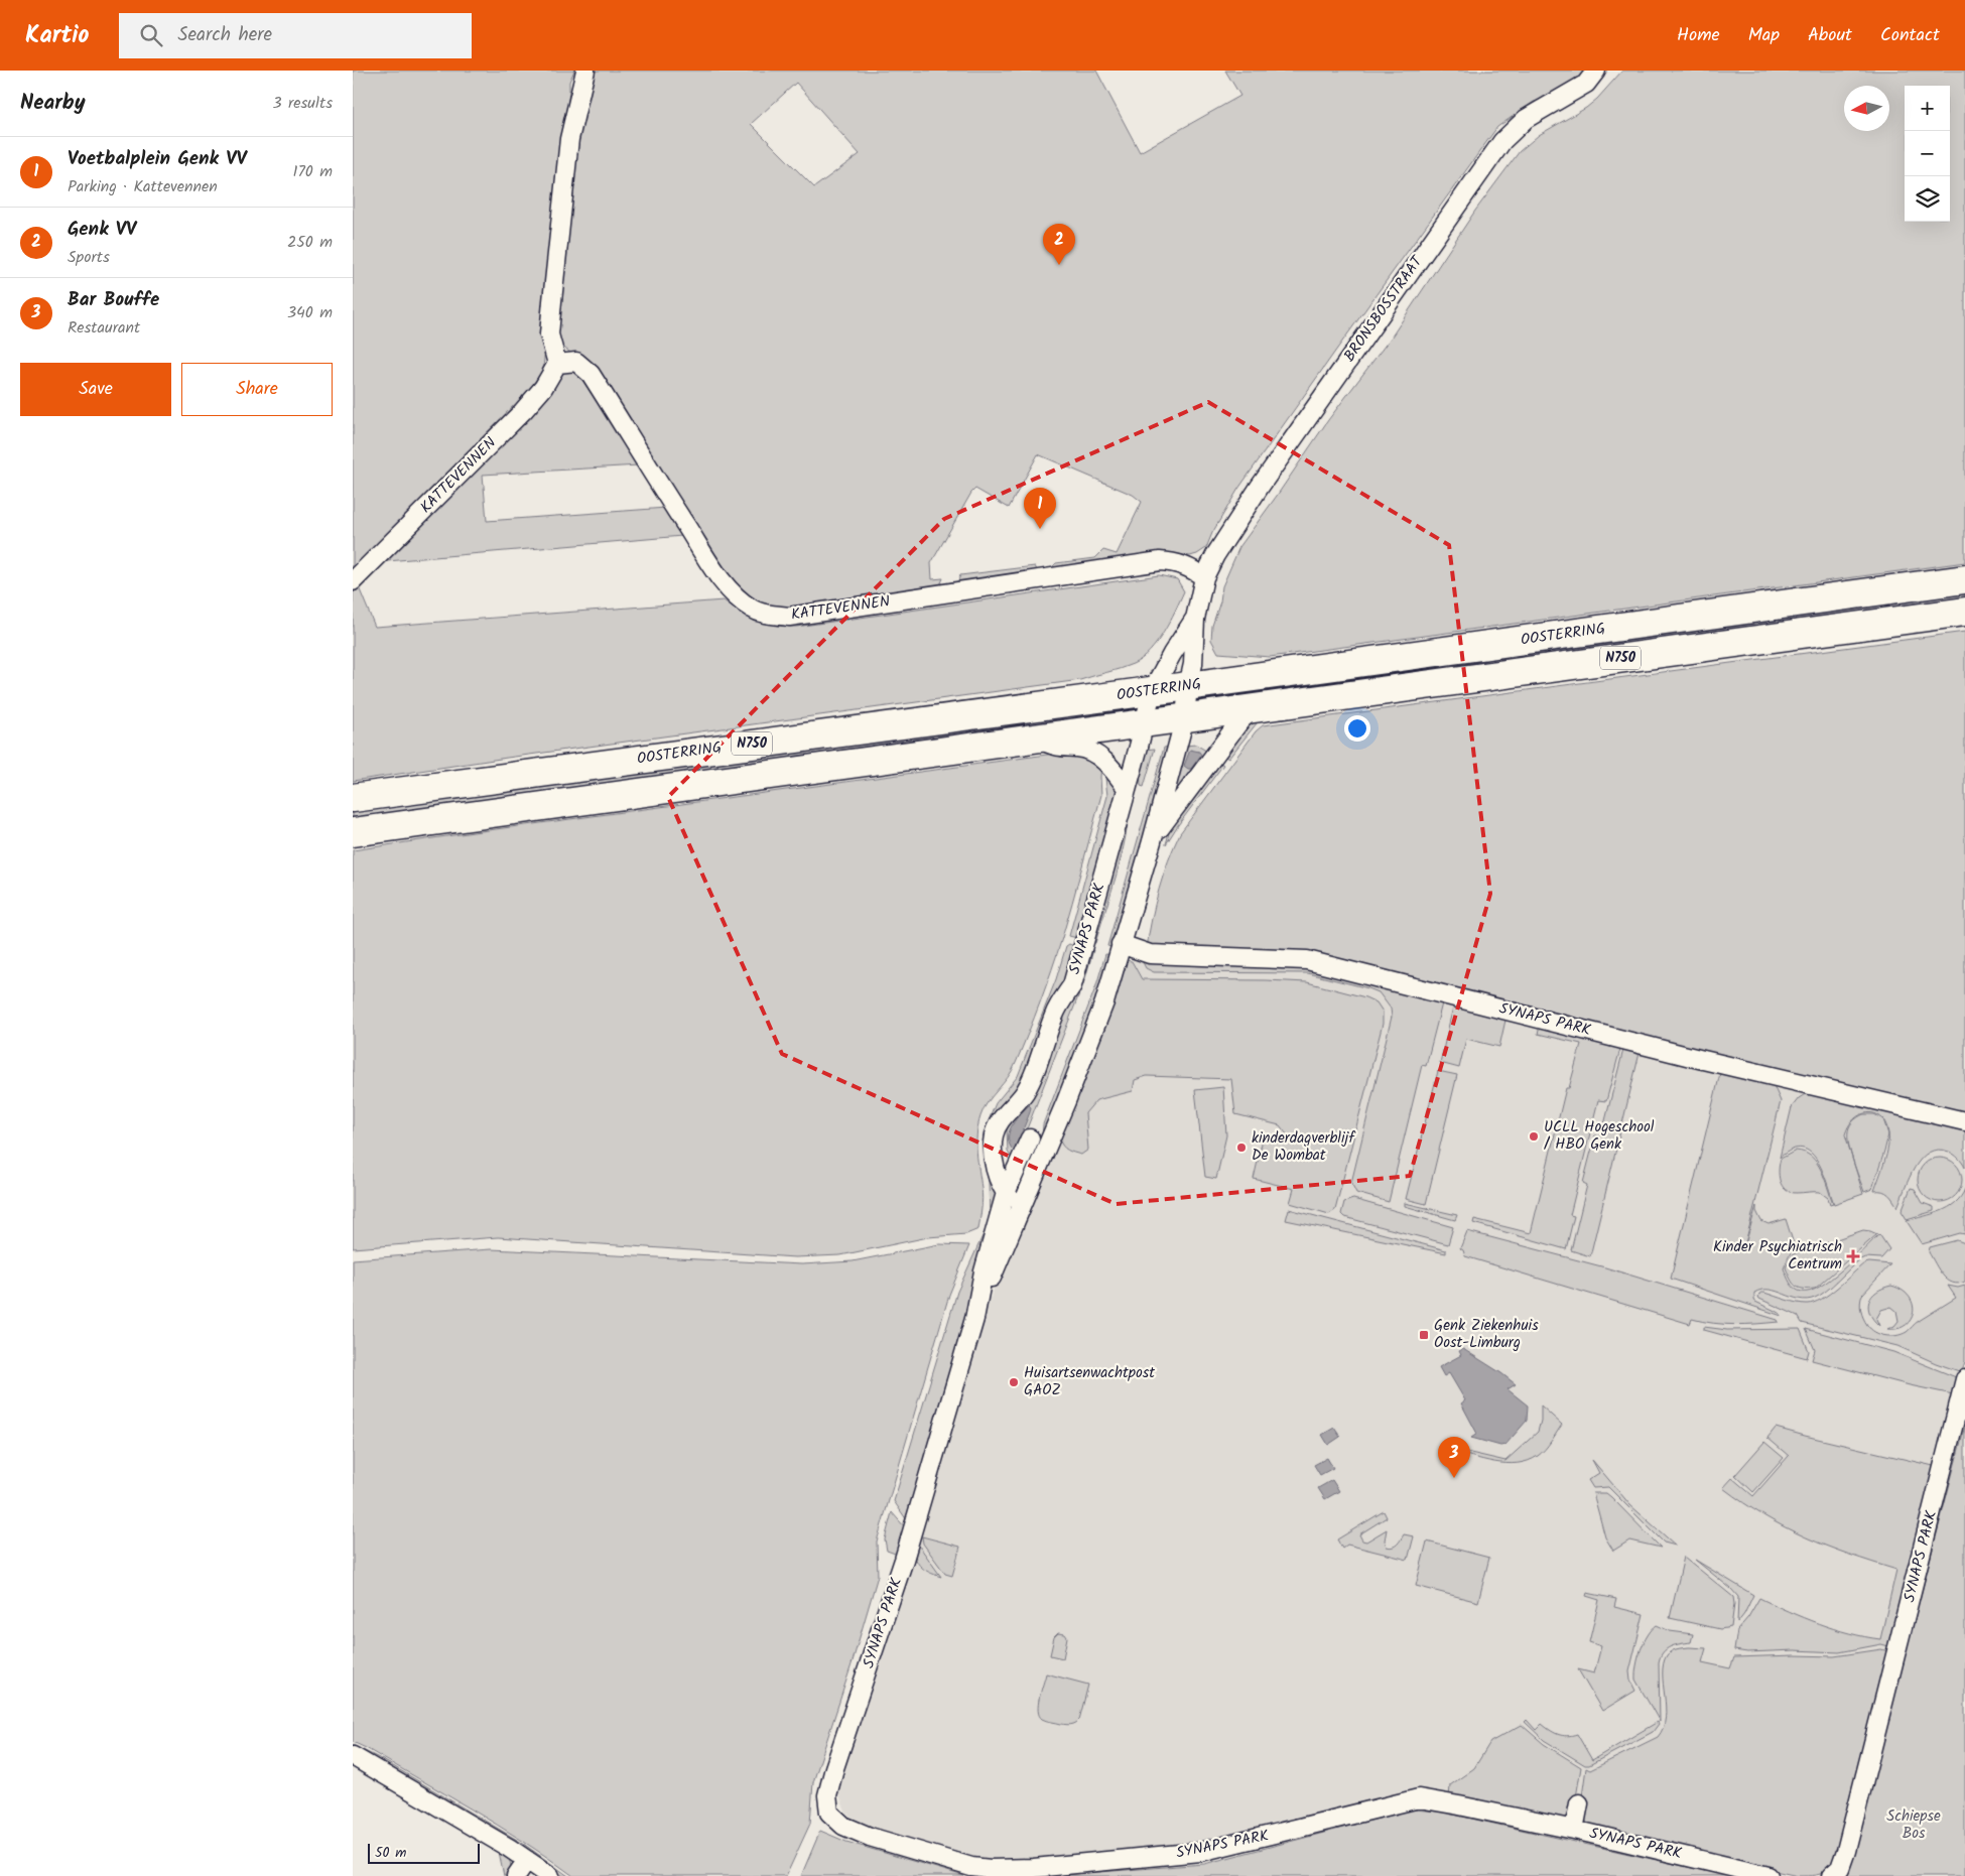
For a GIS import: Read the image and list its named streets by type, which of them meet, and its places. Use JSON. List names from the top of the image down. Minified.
{"streets":{"main road":["OOSTERRING","N750"],"street":["BRONSBOSSTRAAT","KATTEVENNEN","SYNAPS PARK"]},"crossings":[["BRONSBOSSTRAAT","KATTEVENNEN"],["OOSTERRING","SYNAPS PARK"]],"parks":["Schiepse Bos"],"places":{"other":["UCLL Hogeschool / HBO Genk","kinderdagverblijf De Wombat","Huisartsenwachtpost GAOZ"],"health":["Kinder Psychiatrisch Centrum"],"transit":["Genk Ziekenhuis Oost-Limburg"]},"scale_bar":"50 m","north":"left","page":{"header":"Kartio","search":"Search here","nav":["Home","Map","About","Contact"],"heading":["Nearby","3 results"],"map_buttons":["+","−"],"list":[{"mark":"1","name":"Voetbalplein Genk VV","note":"Parking · Kattevennen","value":"170 m"},{"mark":"2","name":"Genk VV","note":"Sports","value":"250 m"},{"mark":"3","name":"Bar Bouffe","note":"Restaurant","value":"340 m"}],"pins":["2","1","3"],"buttons":["Save","Share"],"scale":"50 m"}}
